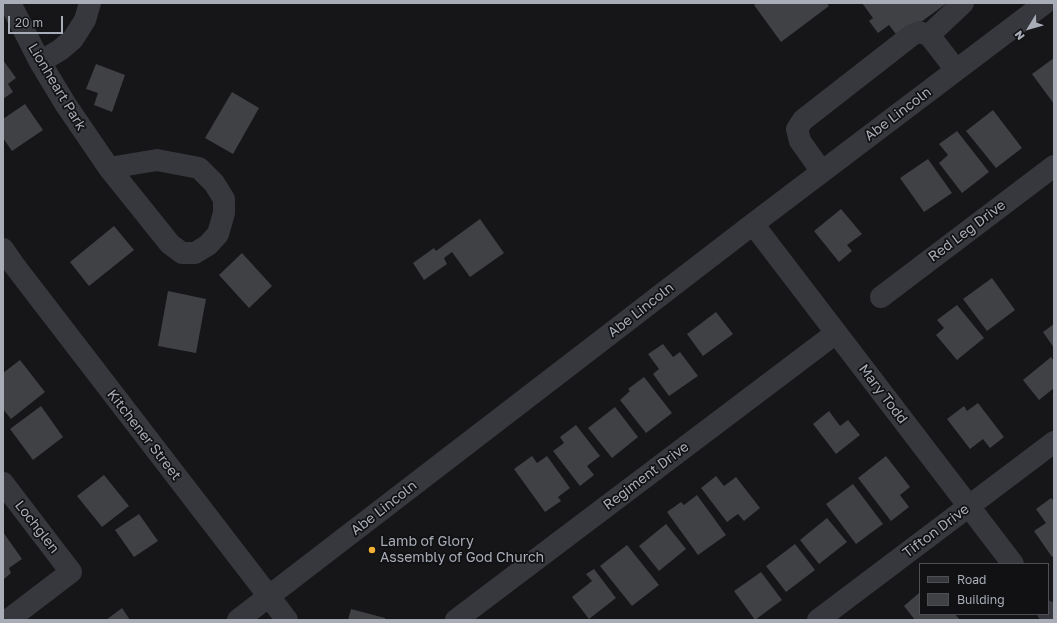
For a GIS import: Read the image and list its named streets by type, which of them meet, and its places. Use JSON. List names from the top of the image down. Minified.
{"streets":{"street":["Lionheart Park","Abe Lincoln","Red Leg Drive","Mary Todd","Kitchener Street","Regiment Drive","Lochglen","Tifton Drive"]},"crossings":[["Abe Lincoln","Mary Todd"],["Abe Lincoln","Kitchener Street"],["Mary Todd","Regiment Drive"],["Mary Todd","Tifton Drive"]],"places":["Lamb of Glory Assembly of God Church"],"legend":["Road","Building"],"scale_bar":"20 m","north":"bottom left"}
